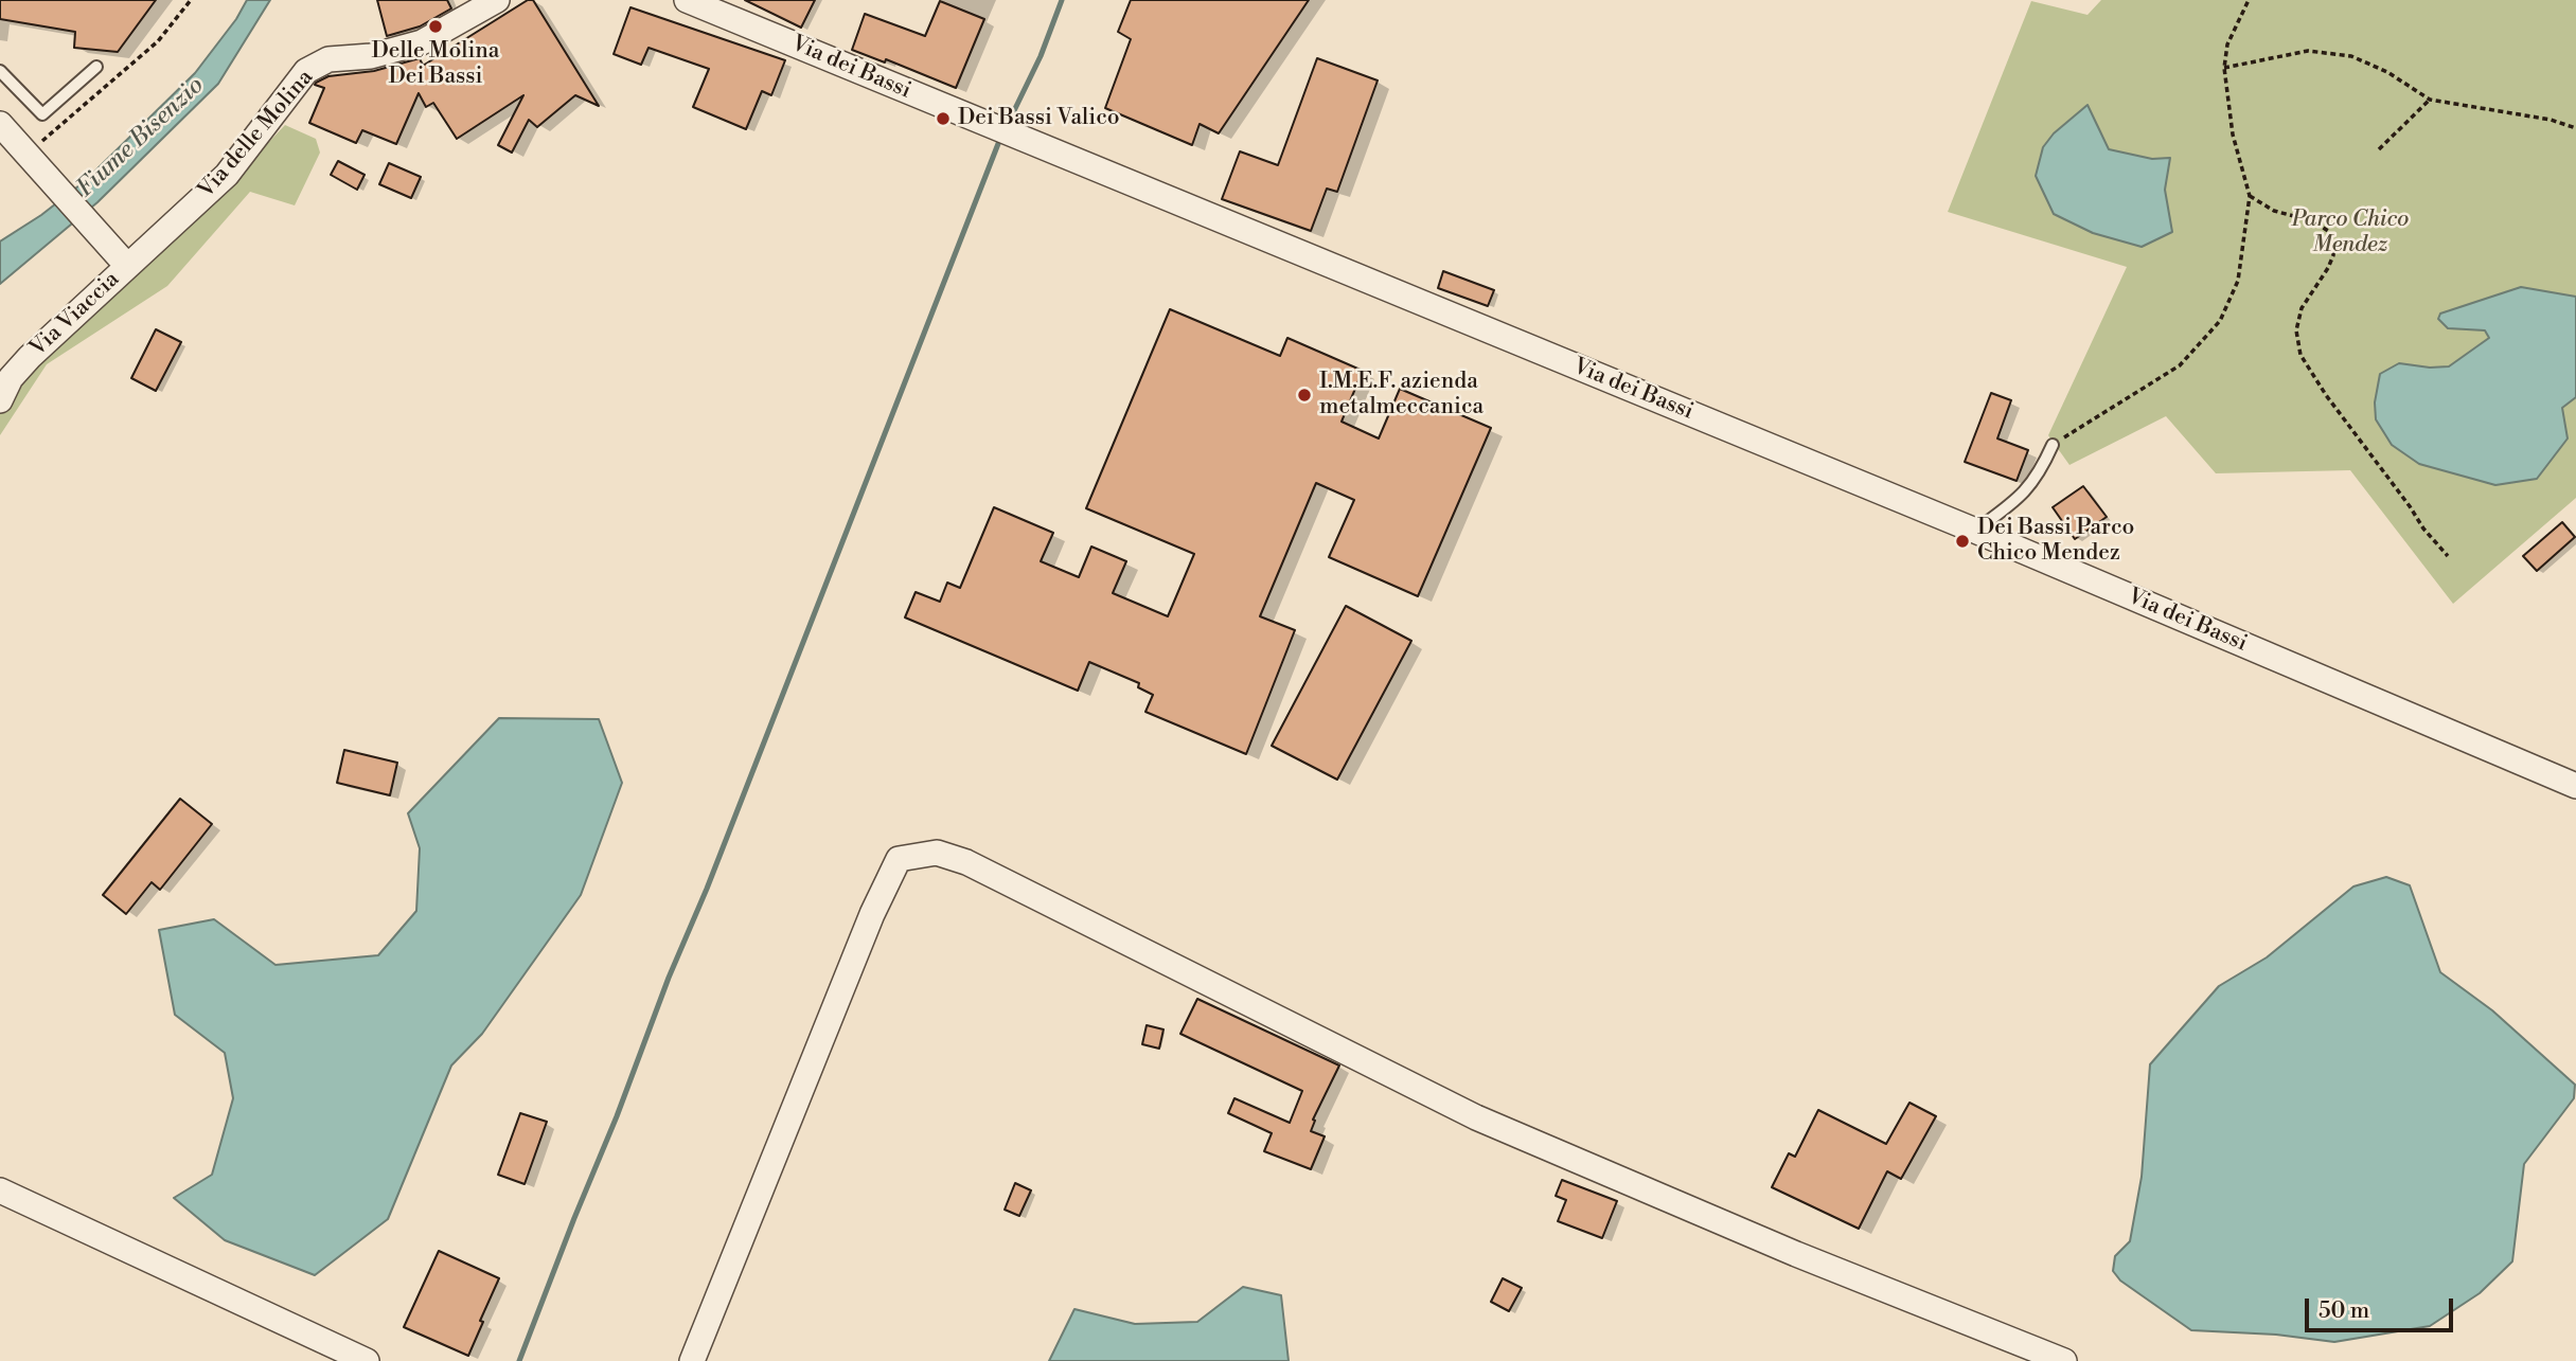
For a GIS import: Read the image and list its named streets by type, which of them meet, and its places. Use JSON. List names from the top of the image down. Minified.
{"streets":{"street":["Via dei Bassi","Via delle Molina","Via Viaccia"]},"crossings":[["Via delle Molina","Via Viaccia"]],"water":["Fiume Bisenzio"],"parks":["Parco Chico Mendez"],"places":["Delle Molina Dei Bassi","Dei Bassi Valico","I.M.E.F. azienda metalmeccanica","Dei Bassi Parco Chico Mendez"],"scale_bar":"50 m"}
